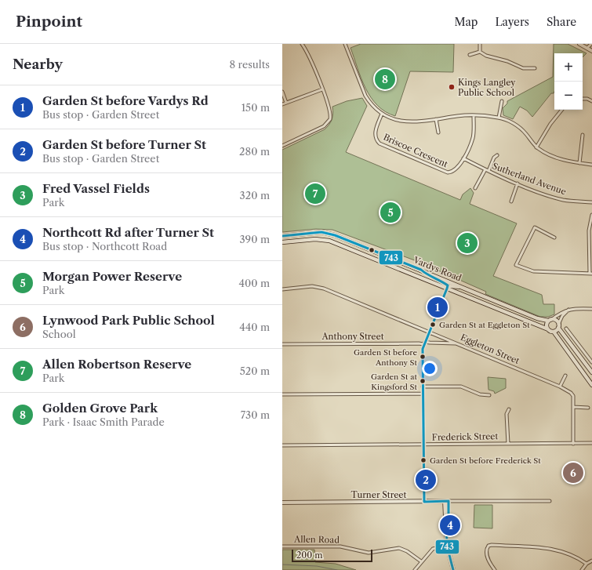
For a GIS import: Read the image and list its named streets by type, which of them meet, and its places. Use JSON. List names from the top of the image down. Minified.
{"streets":{"main road":["Vardys Road"],"street":["Briscoe Crescent","Sutherland Avenue","Anthony Street","Eggleton Street","Frederick Street","Turner Street","Allen Road"]},"crossings":[["Briscoe Crescent","Sutherland Avenue"],["Anthony Street","Eggleton Street"],["Eggleton Street","Frederick Street"]],"places":["Kings Langley Public School","Garden St at Eggleton St","Garden St before Anthony St","Garden St at Kingsford St","Garden St before Frederick St"],"lines":["transit line 743"],"scale_bar":"200 m","page":{"header":"Pinpoint","nav":["Map","Layers","Share"],"heading":["Nearby","8 results"],"map_buttons":["+","−"],"pins":["8","7","5","3","1","6","2","4"],"list":[{"mark":"1","name":"Garden St before Vardys Rd","note":"Bus stop · Garden Street","value":"150 m"},{"mark":"2","name":"Garden St before Turner St","note":"Bus stop · Garden Street","value":"280 m"},{"mark":"3","name":"Fred Vassel Fields","note":"Park","value":"320 m"},{"mark":"4","name":"Northcott Rd after Turner St","note":"Bus stop · Northcott Road","value":"390 m"},{"mark":"5","name":"Morgan Power Reserve","note":"Park","value":"400 m"},{"mark":"6","name":"Lynwood Park Public School","note":"School","value":"440 m"},{"mark":"7","name":"Allen Robertson Reserve","note":"Park","value":"520 m"},{"mark":"8","name":"Golden Grove Park","note":"Park · Isaac Smith Parade","value":"730 m"}],"scale":"200 m"}}
